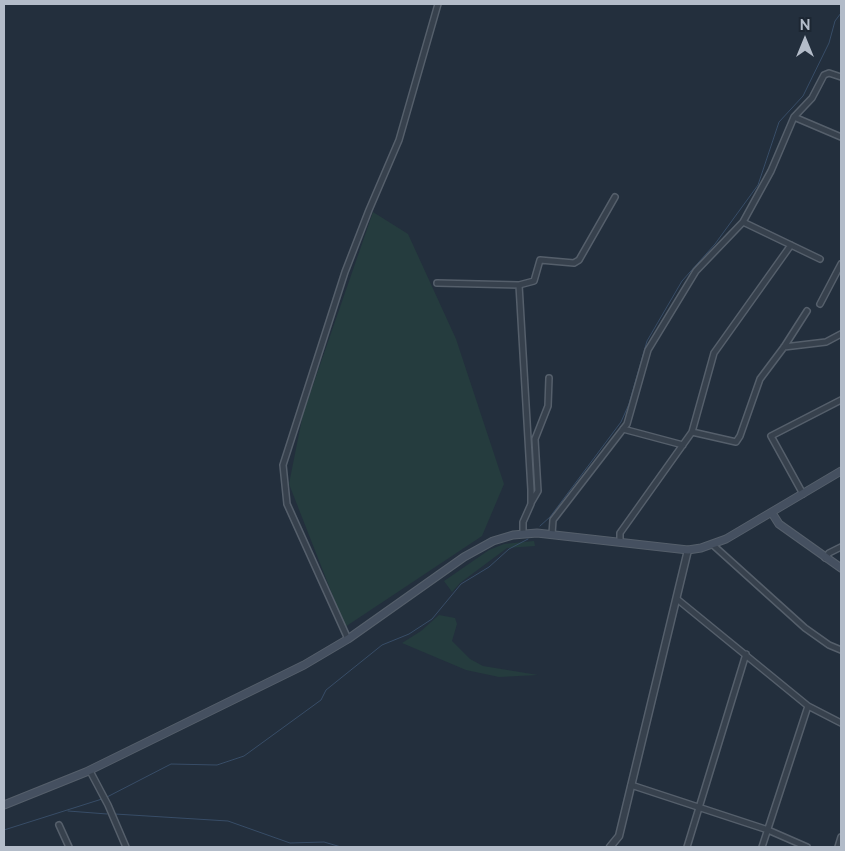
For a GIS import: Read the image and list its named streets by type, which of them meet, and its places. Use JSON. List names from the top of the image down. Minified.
{"north":"top"}
